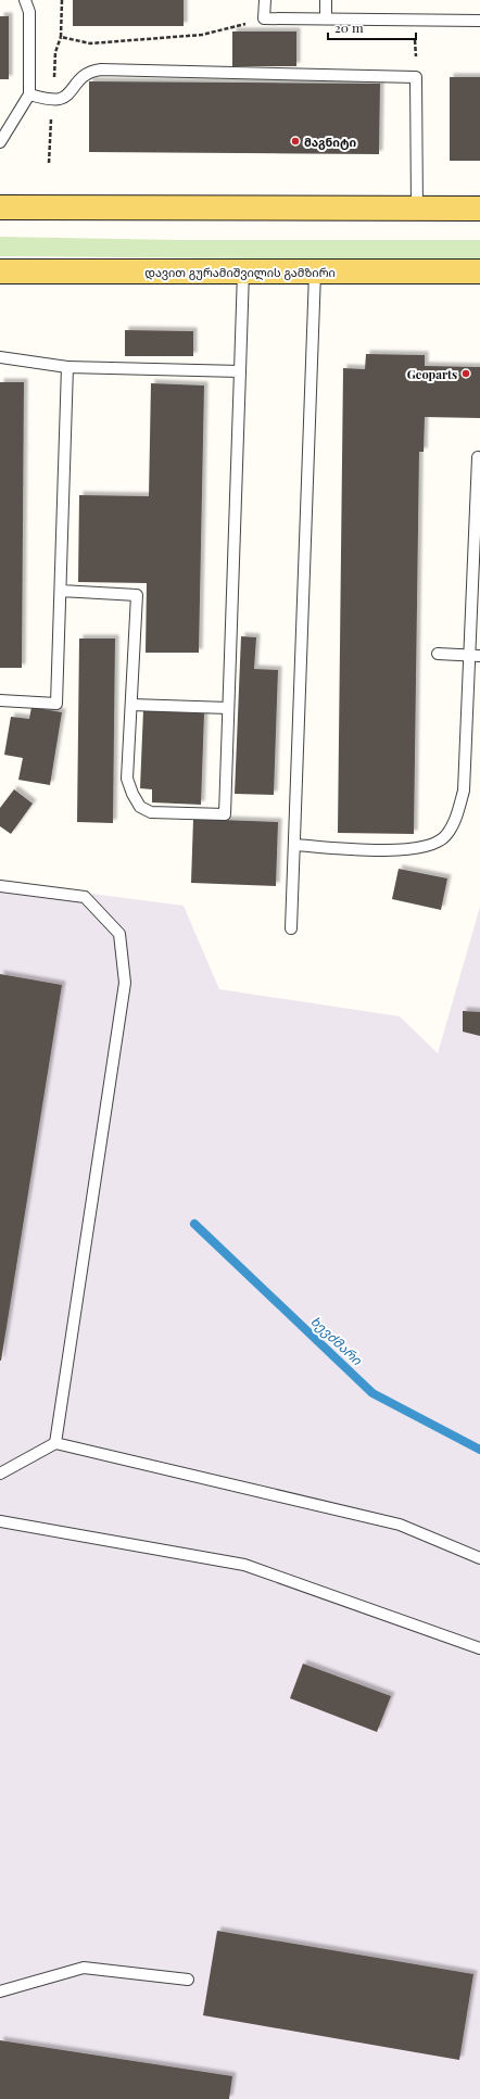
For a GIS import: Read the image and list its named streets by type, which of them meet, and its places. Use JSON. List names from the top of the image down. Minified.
{"streets":{"main road":["დავით გურამიშვილის გამზირი"]},"water":["ხევძმარი"],"places":["მაგნიტი","Geoparts"],"scale_bar":"20 m"}
